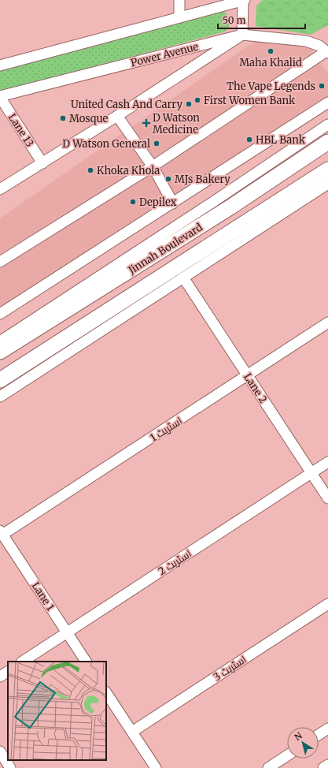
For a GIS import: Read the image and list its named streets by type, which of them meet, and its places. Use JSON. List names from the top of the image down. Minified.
{"streets":{"street":["Power Avenue","Lane 13","Jinnah Boulevard","Lane 2","اسٹریٹ 1","اسٹریٹ 2","Lane 1","اسٹریٹ 3"]},"crossings":[["Power Avenue","Lane 13"],["Lane 2","اسٹریٹ 1"],["Lane 2","اسٹریٹ 2"],["اسٹریٹ 1","Lane 1"],["اسٹریٹ 2","Lane 1"]],"places":{"other":["Maha Khalid","The Vape Legends","First Women Bank","United Cash And Carry","Mosque","HBL Bank","D Watson General","Khoka Khola","MJs Bakery","Depilex"],"health":["D Watson Medicine"]},"scale_bar":"50 m","north":"top left"}
